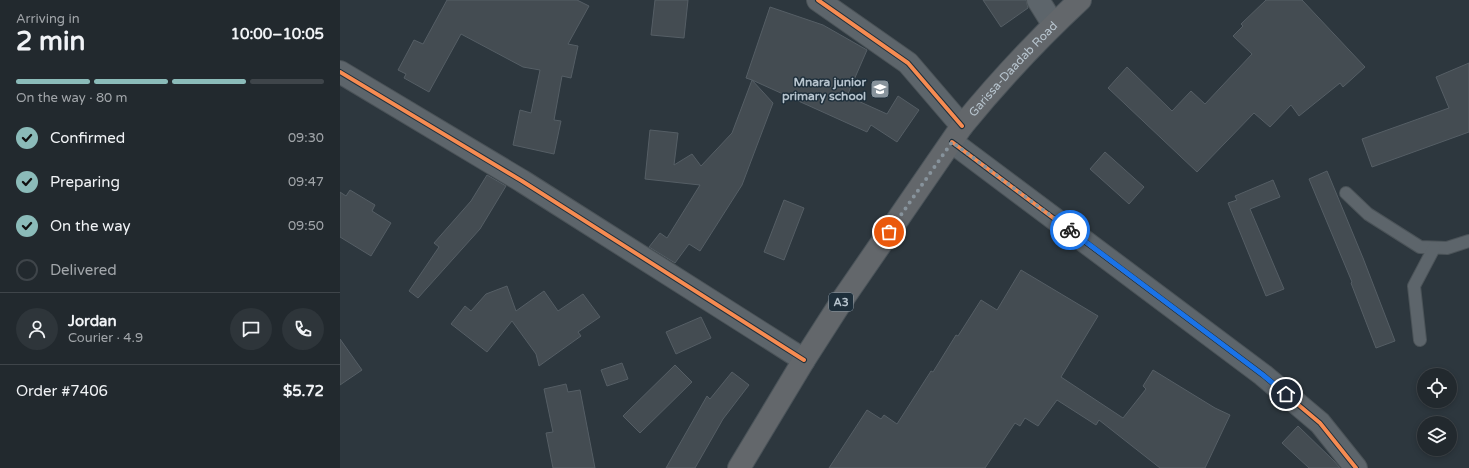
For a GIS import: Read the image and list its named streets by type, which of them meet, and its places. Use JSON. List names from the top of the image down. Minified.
{"streets":{"highway":["Garissa-Daadab Road","A3"]},"crossings":[["Garissa-Daadab Road","A3"]],"places":{"school or university":["Mnara junior primary school"]},"page":{"heading":["2 min","Arriving in","10:00–10:05"],"panel":["Jordan","Courier · 4.9","Order #7406","$5.72"],"bar":"On the way · 80 m","list":[["Confirmed","09:30"],["Preparing","09:47"],["On the way","09:50"],"Delivered"]}}
